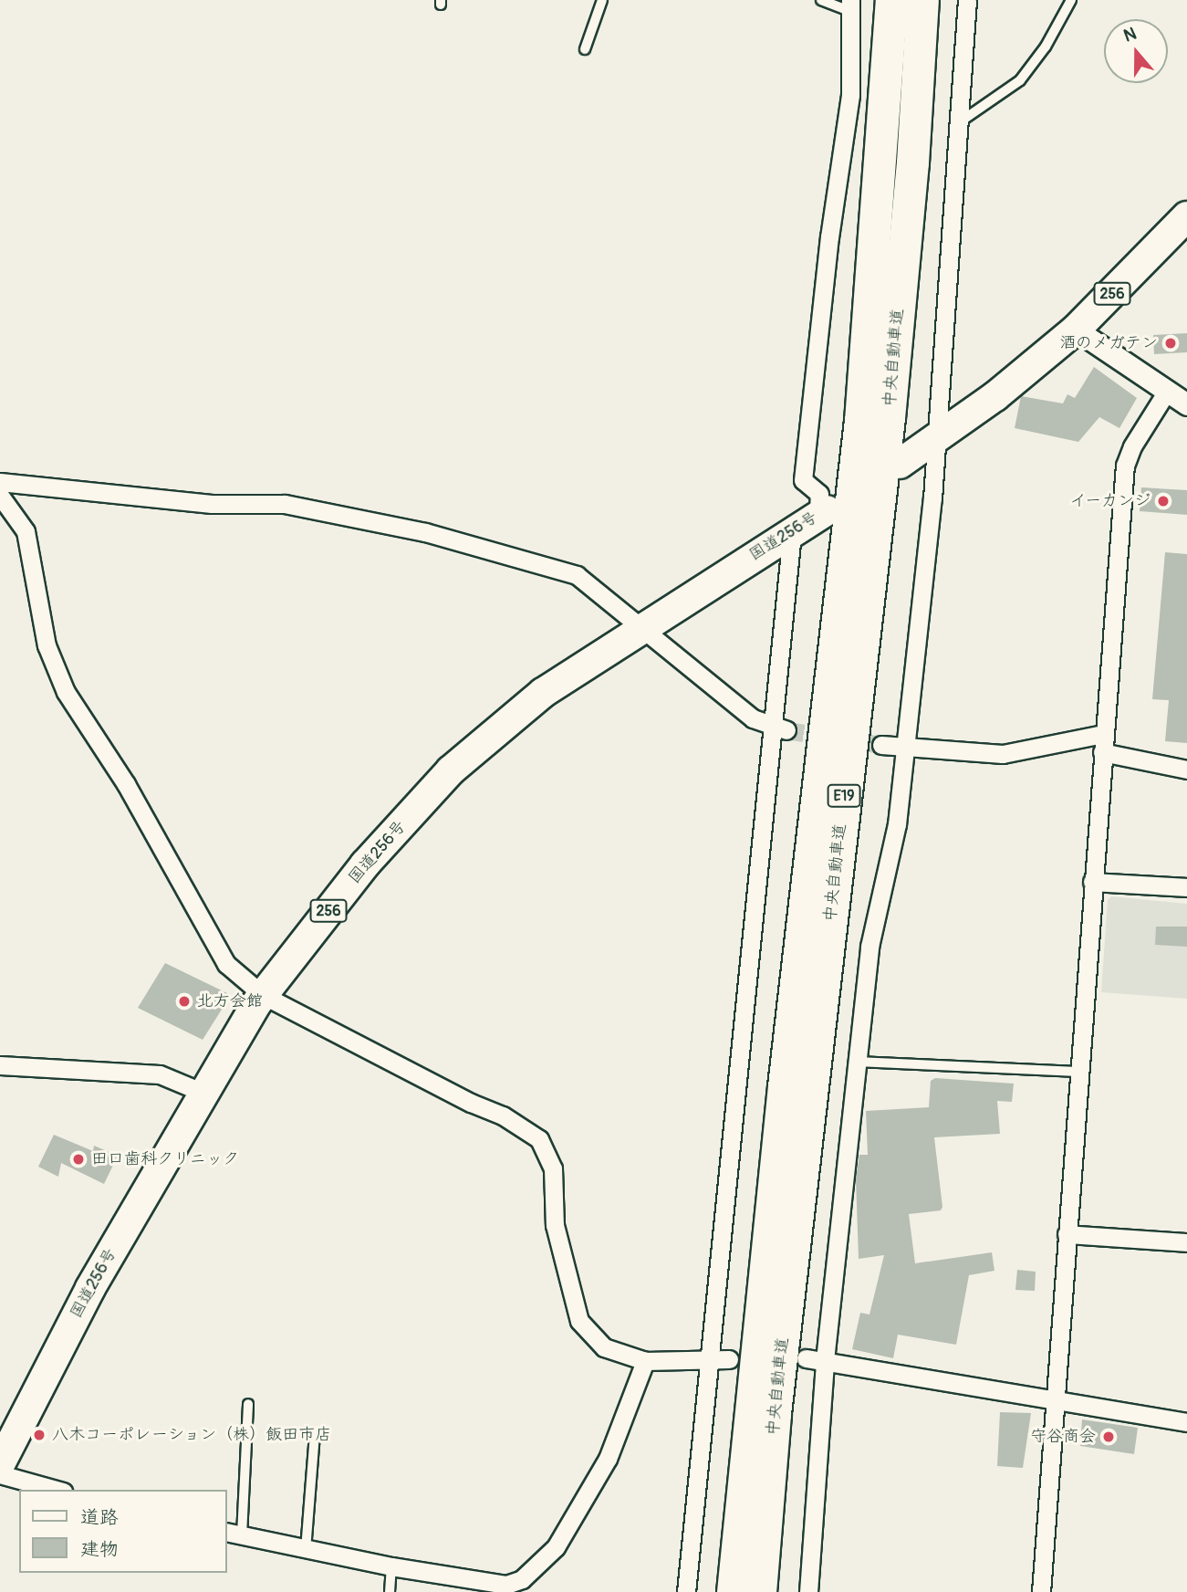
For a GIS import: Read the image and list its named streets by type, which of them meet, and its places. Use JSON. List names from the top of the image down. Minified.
{"streets":{"highway":["256","中央自動車道","国道256号","E19"]},"places":["酒のメガテン","イーカンジ","北方会館","田口歯科クリニック","八木コーポレーション（株）飯田市店","守谷商会"],"legend":["道路","建物"],"north":"top"}
